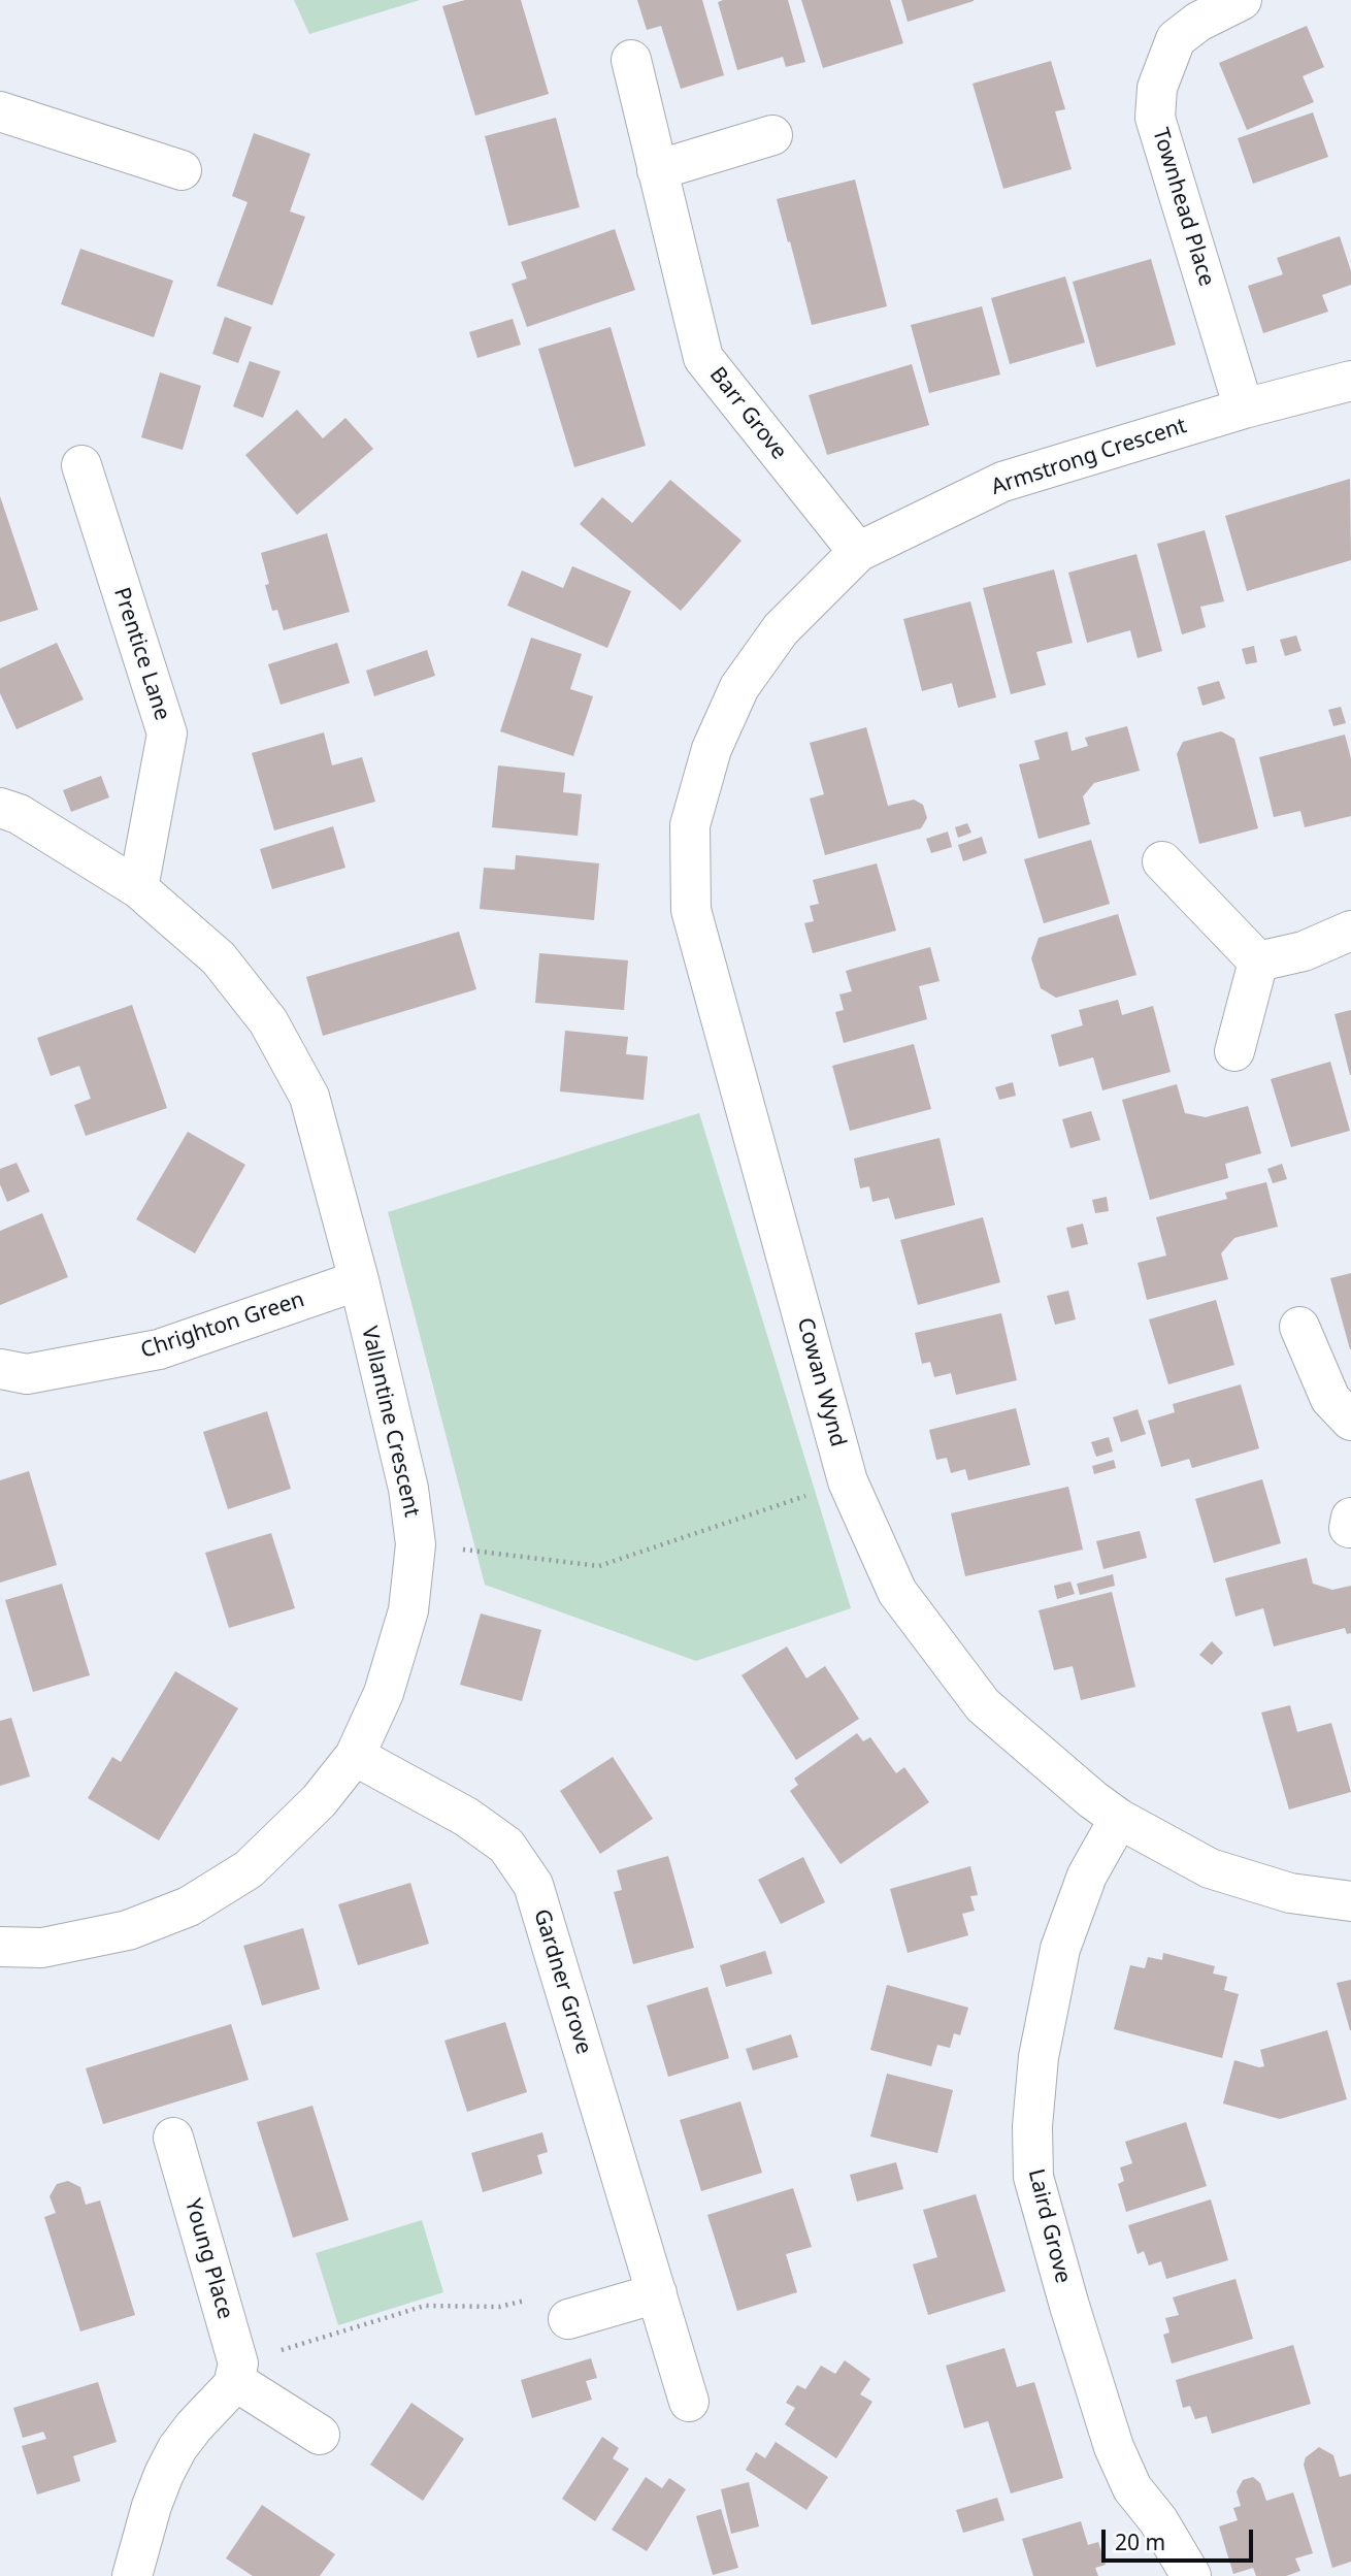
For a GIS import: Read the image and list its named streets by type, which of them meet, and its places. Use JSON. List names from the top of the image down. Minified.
{"streets":{"street":["Townhead Place","Barr Grove","Armstrong Crescent","Prentice Lane","Chrighton Green","Cowan Wynd","Vallantine Crescent","Gardner Grove","Laird Grove","Young Place"]},"crossings":[["Townhead Place","Armstrong Crescent"],["Barr Grove","Armstrong Crescent"],["Armstrong Crescent","Cowan Wynd"],["Prentice Lane","Vallantine Crescent"],["Chrighton Green","Vallantine Crescent"],["Cowan Wynd","Laird Grove"],["Vallantine Crescent","Gardner Grove"]],"scale_bar":"20 m"}
